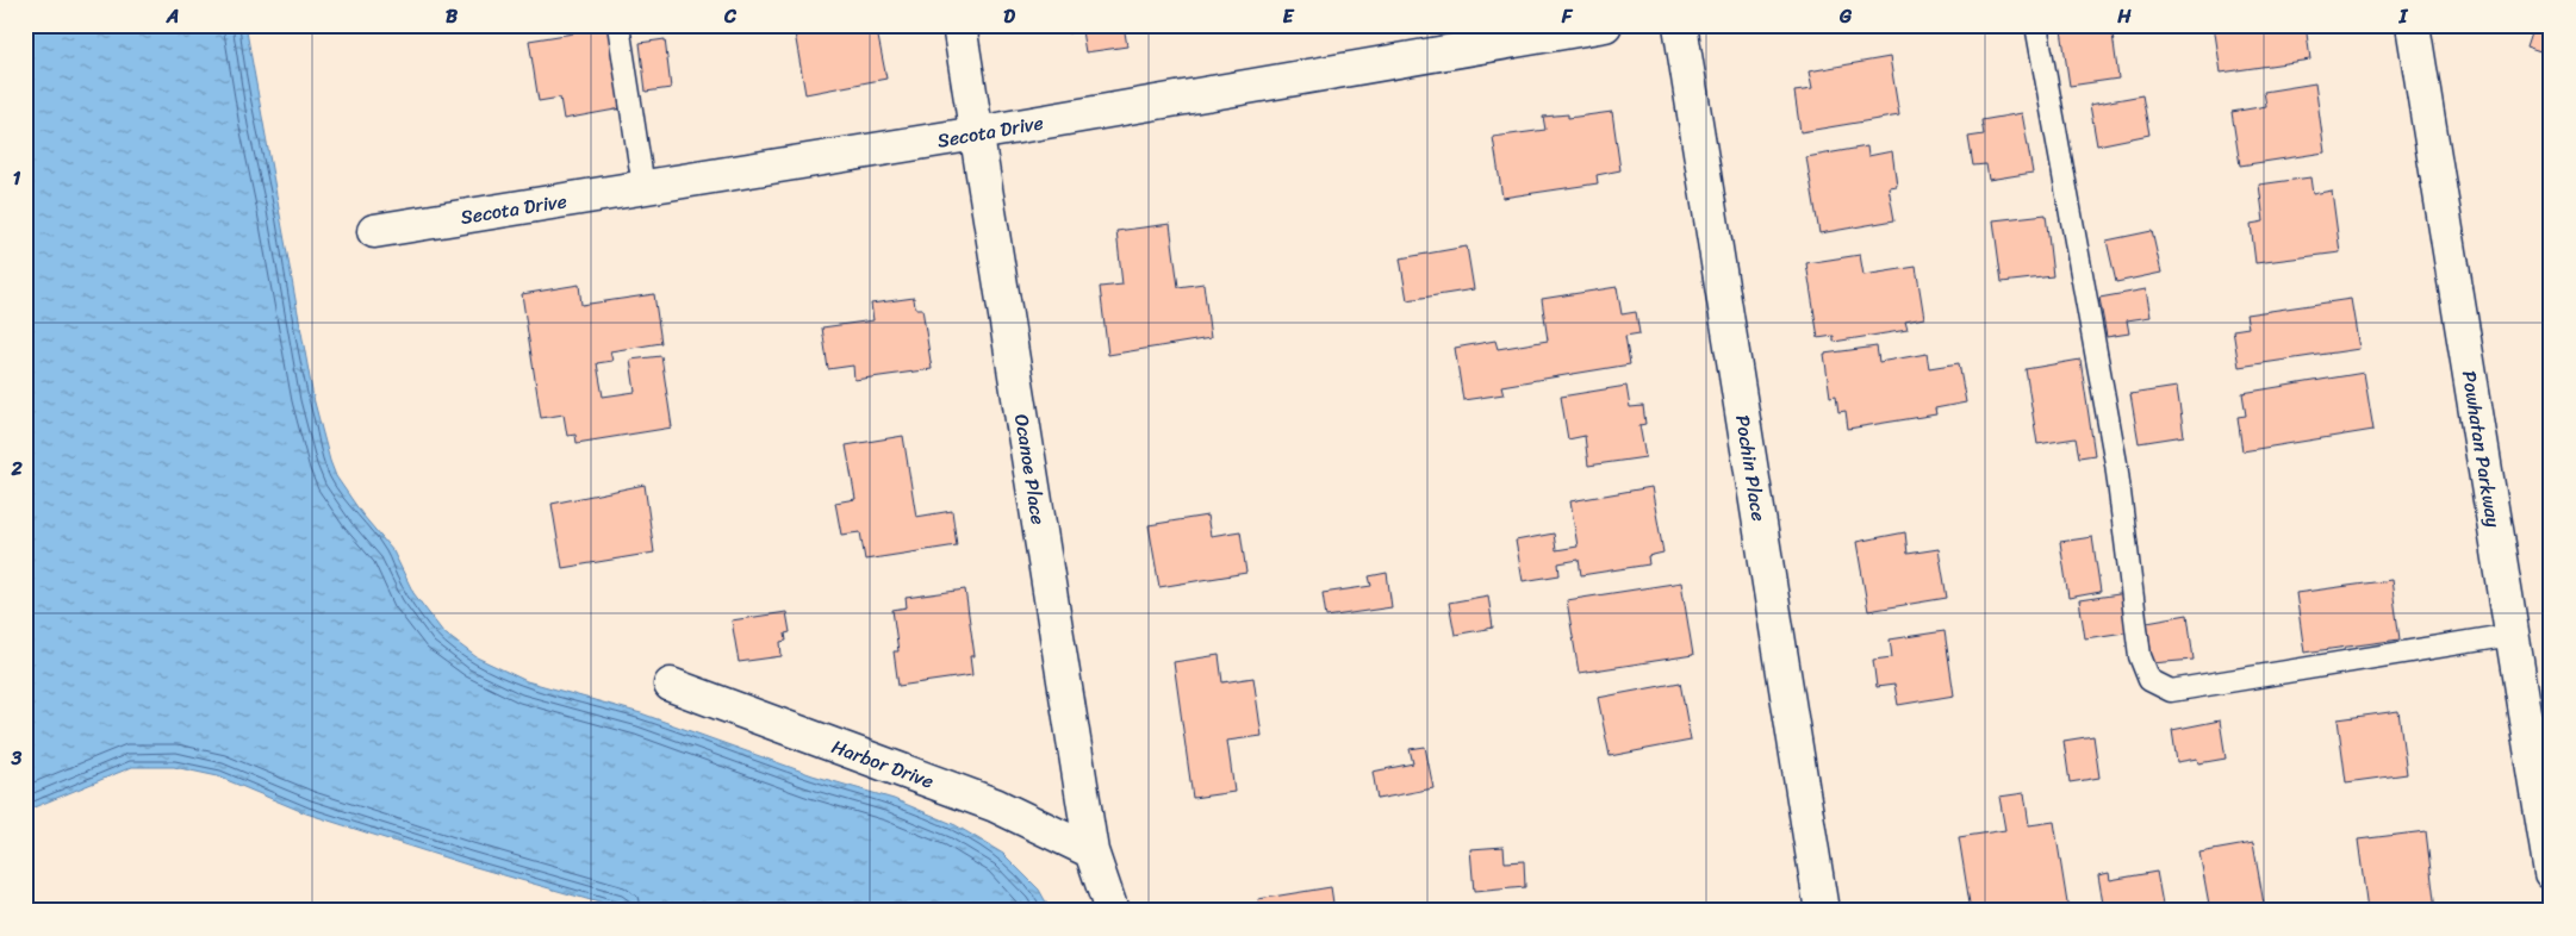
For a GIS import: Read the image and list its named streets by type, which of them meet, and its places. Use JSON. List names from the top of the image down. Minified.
{"streets":{"street":["Secota Drive","Powhatan Parkway","Pochin Place","Ocanoe Place","Harbor Drive"]},"crossings":[["Secota Drive","Ocanoe Place"],["Ocanoe Place","Harbor Drive"]],"grid":{"columns":["A","B","C","D","E","F","G","H","I"],"rows":["1","2","3"]}}
